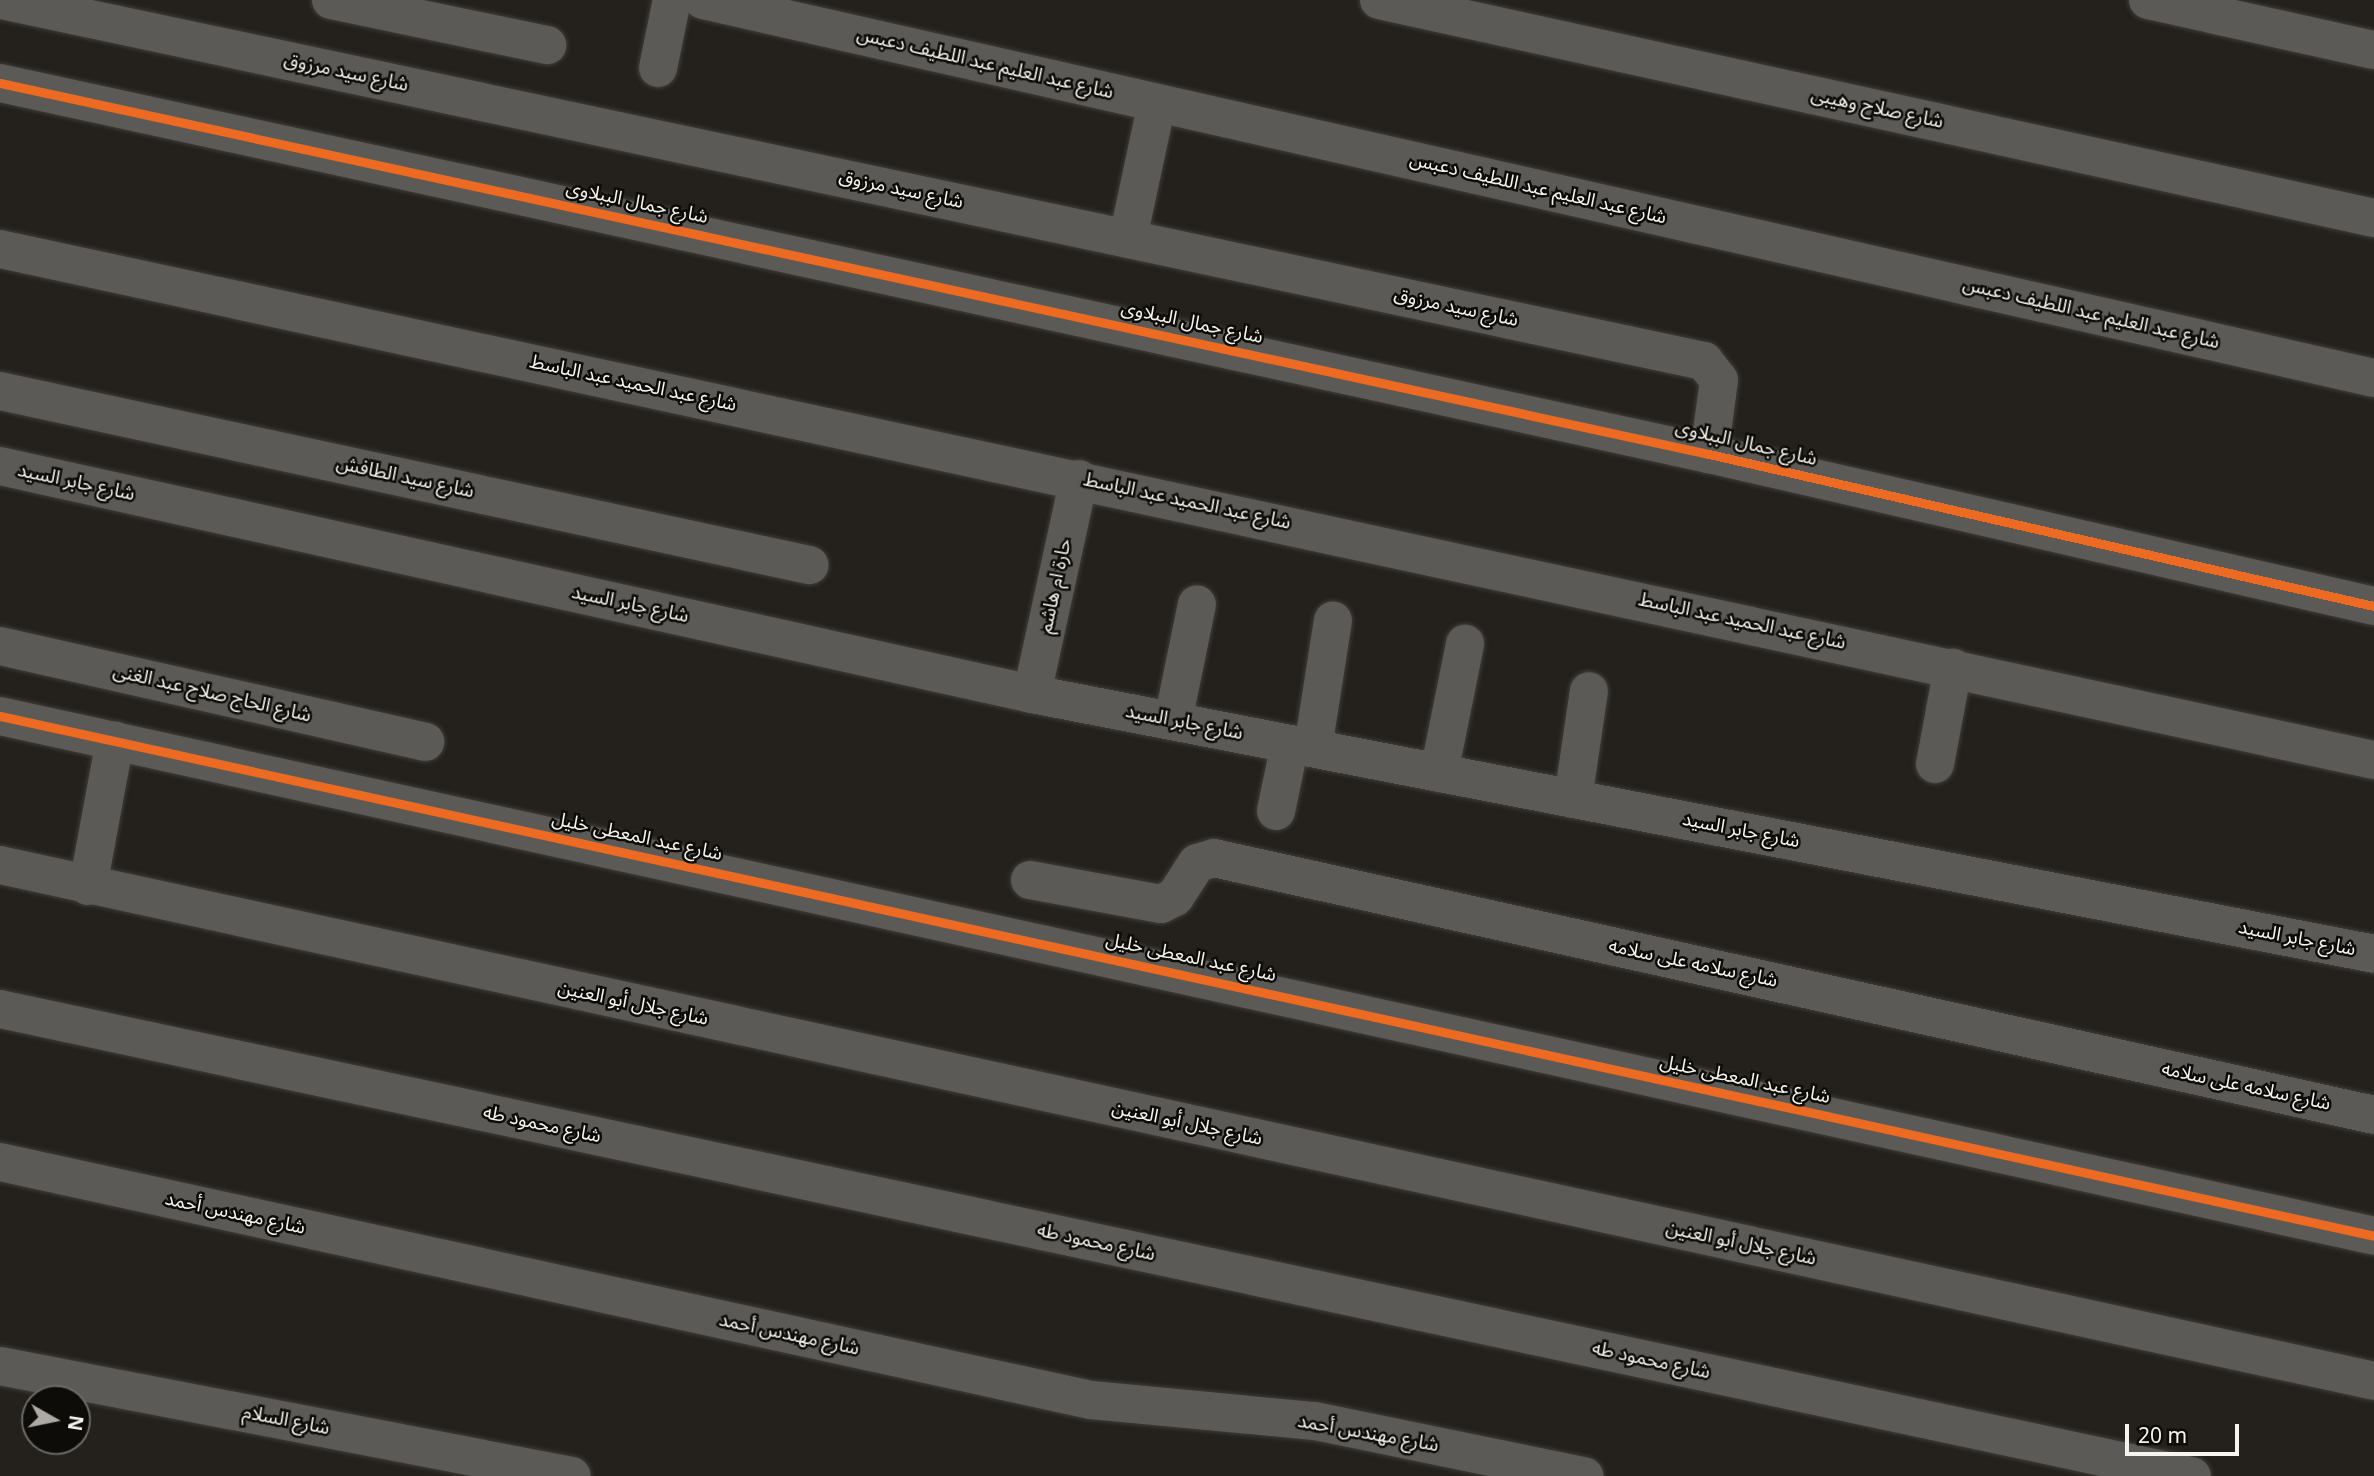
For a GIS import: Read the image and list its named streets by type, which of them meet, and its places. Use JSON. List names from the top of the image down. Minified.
{"streets":{"street":["شارع عبد العليم عبد اللطيف دعبس","شارع سيد مرزوق","شارع صلاح وهيبى","شارع جمال الببلاوى","شارع عبد الحميد عبد الباسط","شارع سيد الطافش","شارع جابر السيد","حارة ام هاشم","شارع الحاج صلاح عبد الغنى","شارع عبد المعطى خليل","شارع سلامه على سلامه","شارع جلال أبو العنين","شارع محمود طه","شارع مهندس أحمد","شارع السلام"]},"crossings":[["شارع سيد مرزوق","شارع جمال الببلاوى"],["شارع عبد الحميد عبد الباسط","حارة ام هاشم"],["شارع جابر السيد","حارة ام هاشم"]],"scale_bar":"20 m","north":"right"}
